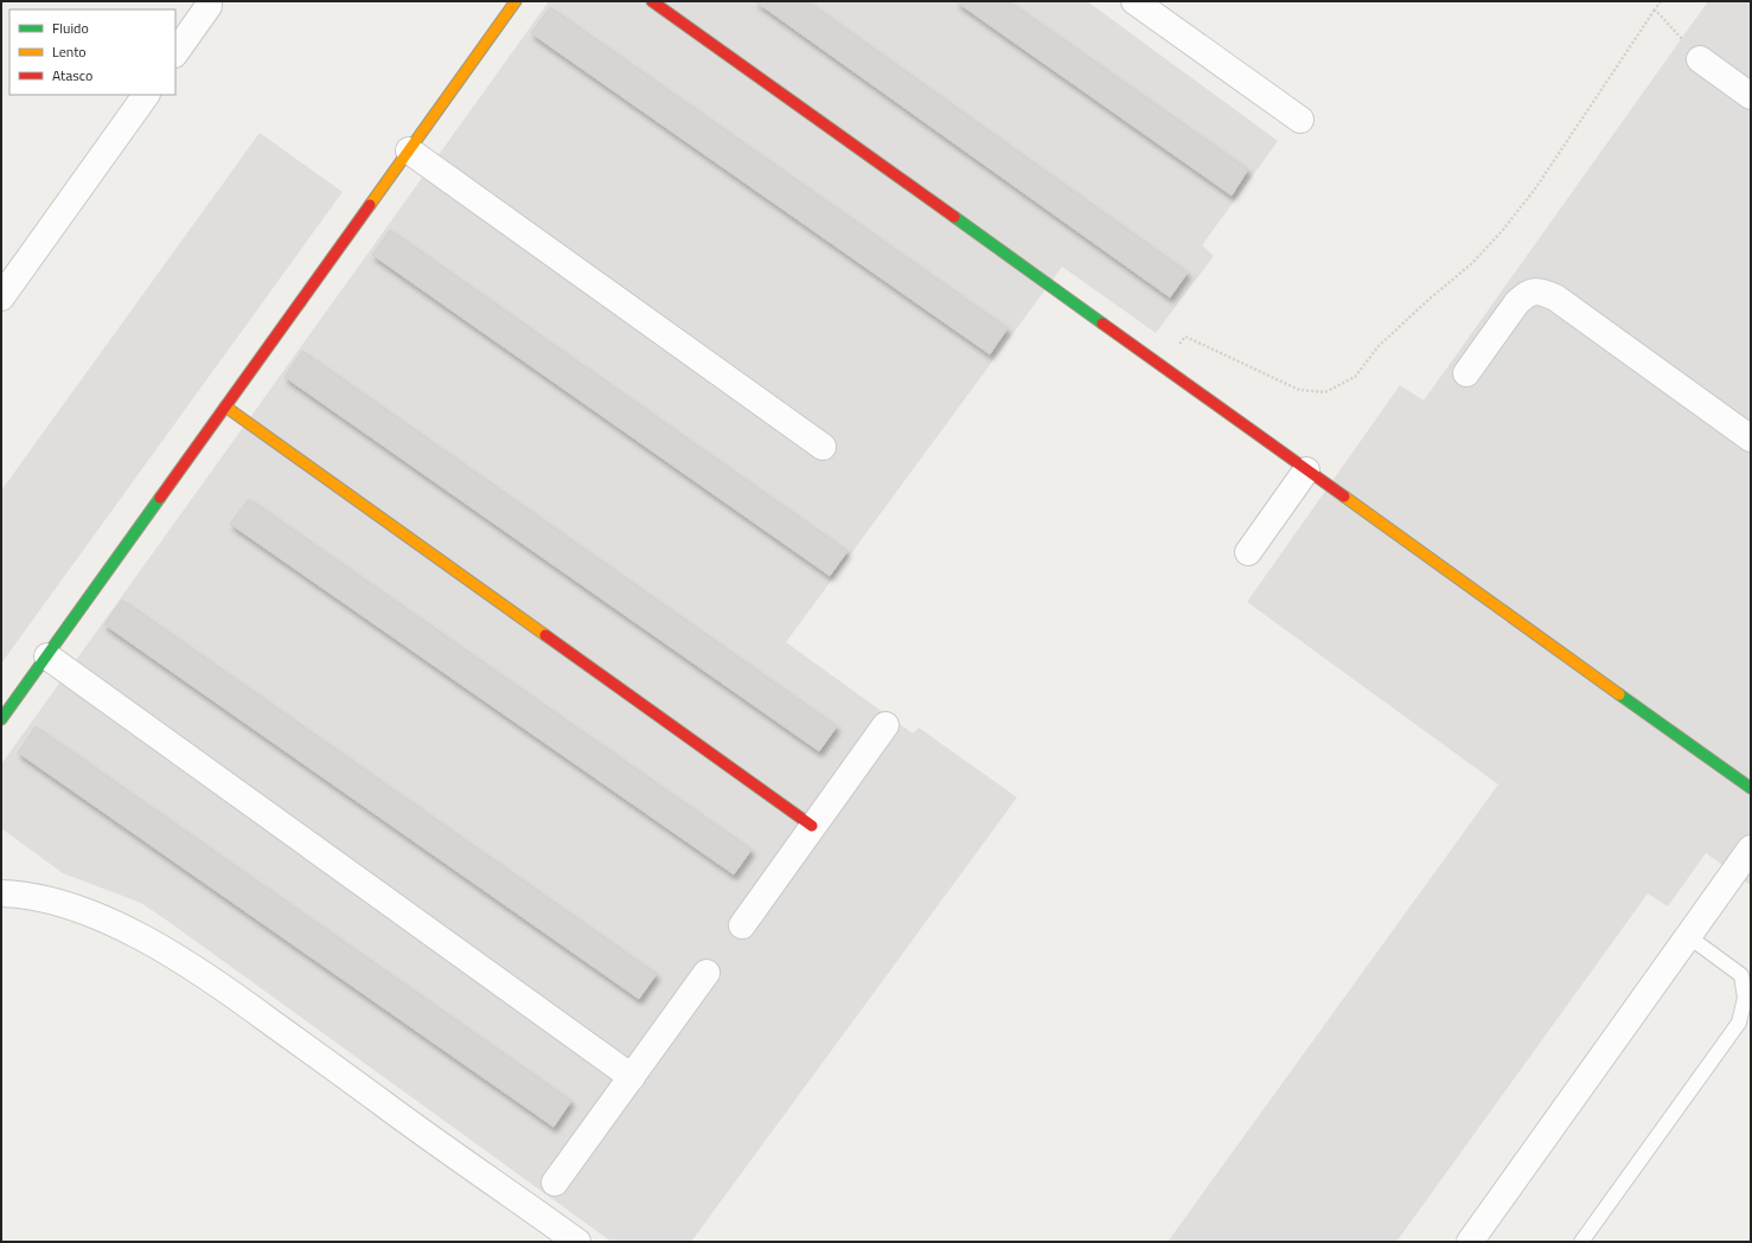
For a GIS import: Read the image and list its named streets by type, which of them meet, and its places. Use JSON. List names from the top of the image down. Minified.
{"legend":["Fluido","Lento","Atasco"]}
